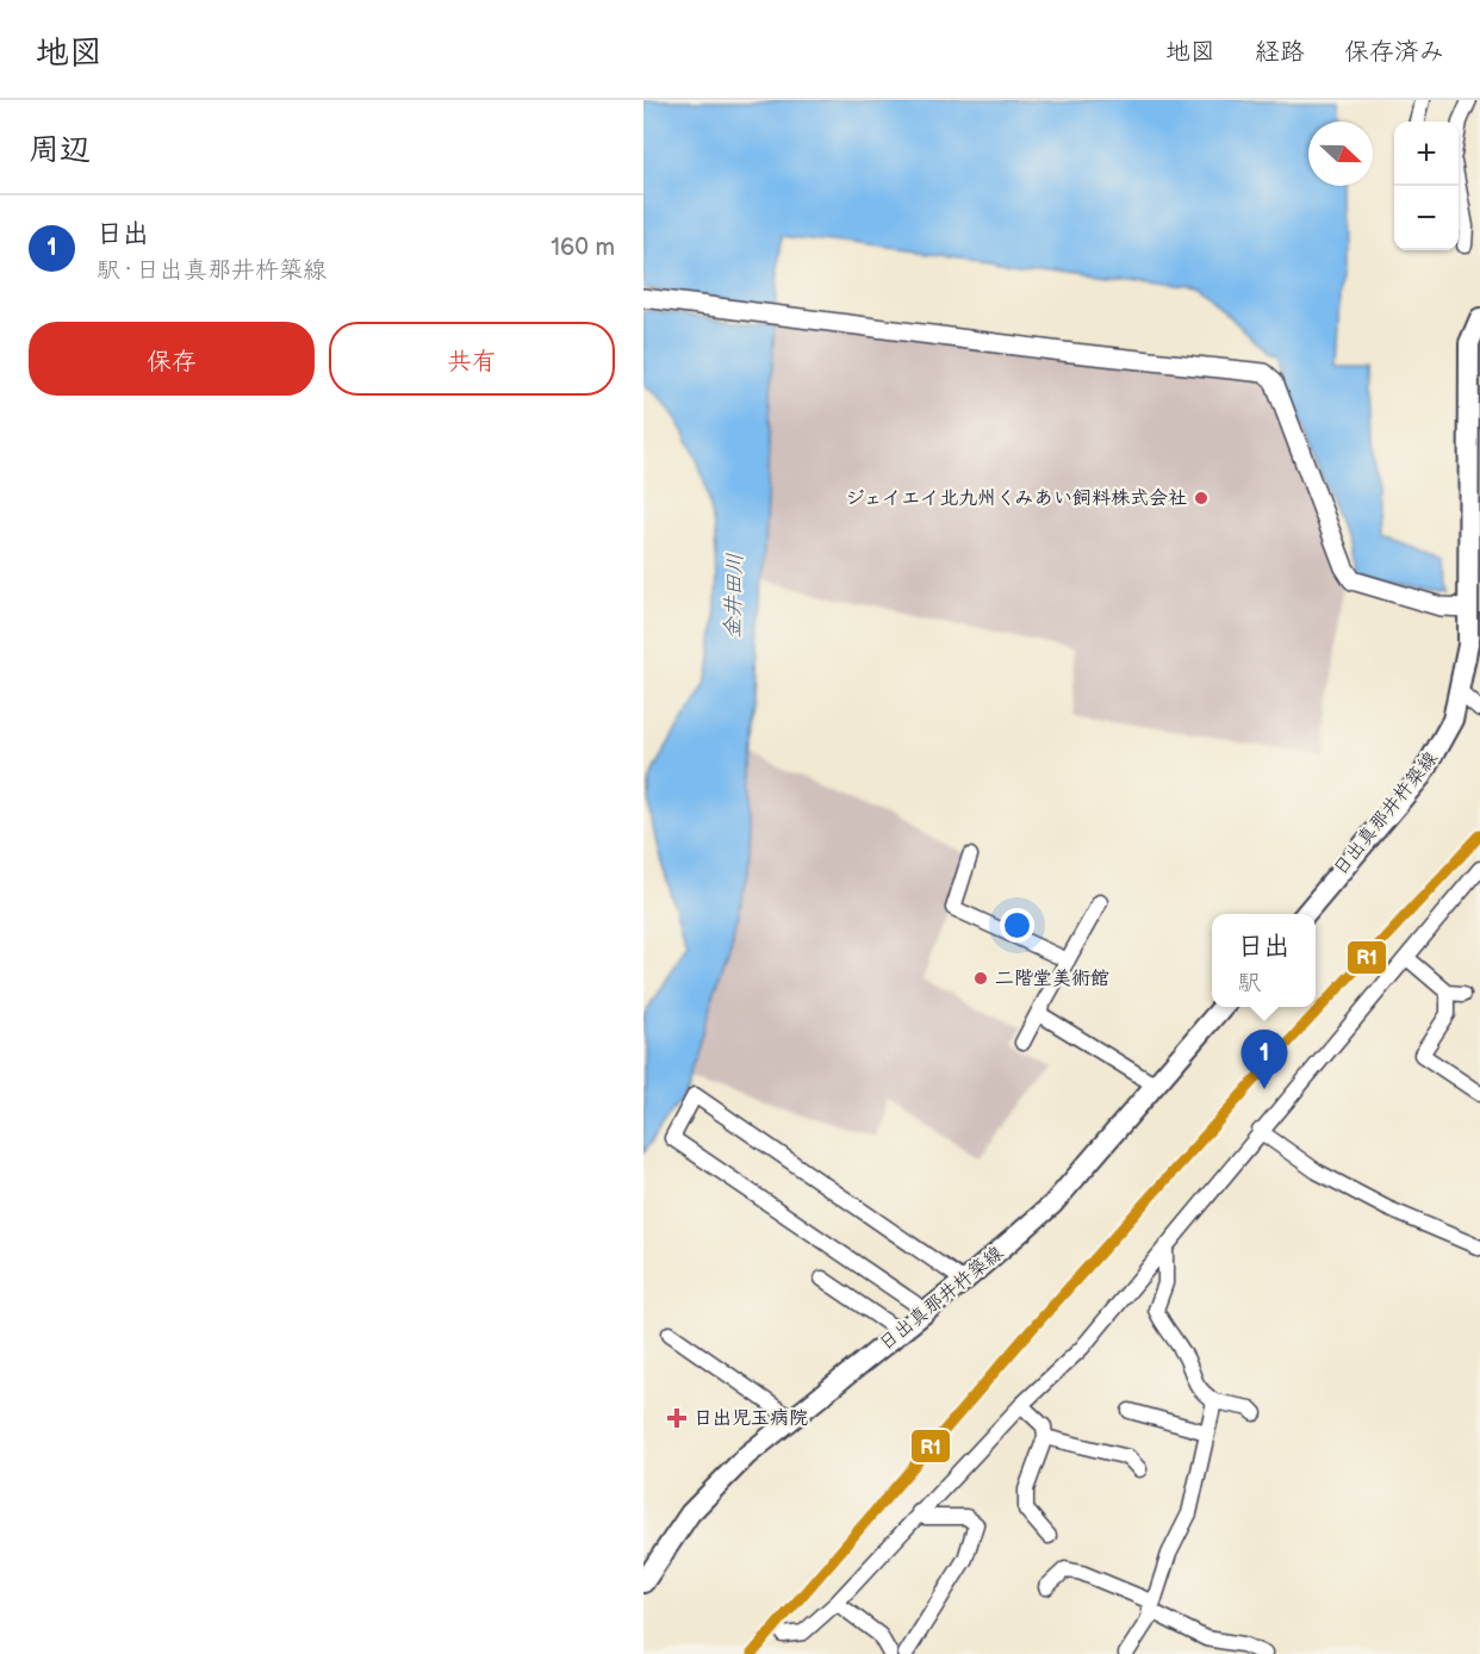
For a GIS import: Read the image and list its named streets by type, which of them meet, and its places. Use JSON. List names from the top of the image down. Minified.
{"streets":{"main road":["日出真那井杵築線"]},"water":["金井田川"],"places":{"other":["ジェイエイ北九州くみあい飼料株式会社","二階堂美術館"],"health":["日出児玉病院"]},"lines":["transit line R1"],"north":"right","page":{"header":"地図","nav":["地図","経路","保存済み"],"heading":"周辺","map_buttons":["+","−"],"list":[{"mark":"1","name":"日出","note":"駅 · 日出真那井杵築線","value":"160 m"}],"buttons":["保存","共有"],"popup":["日出","駅"],"pins":"1"}}
